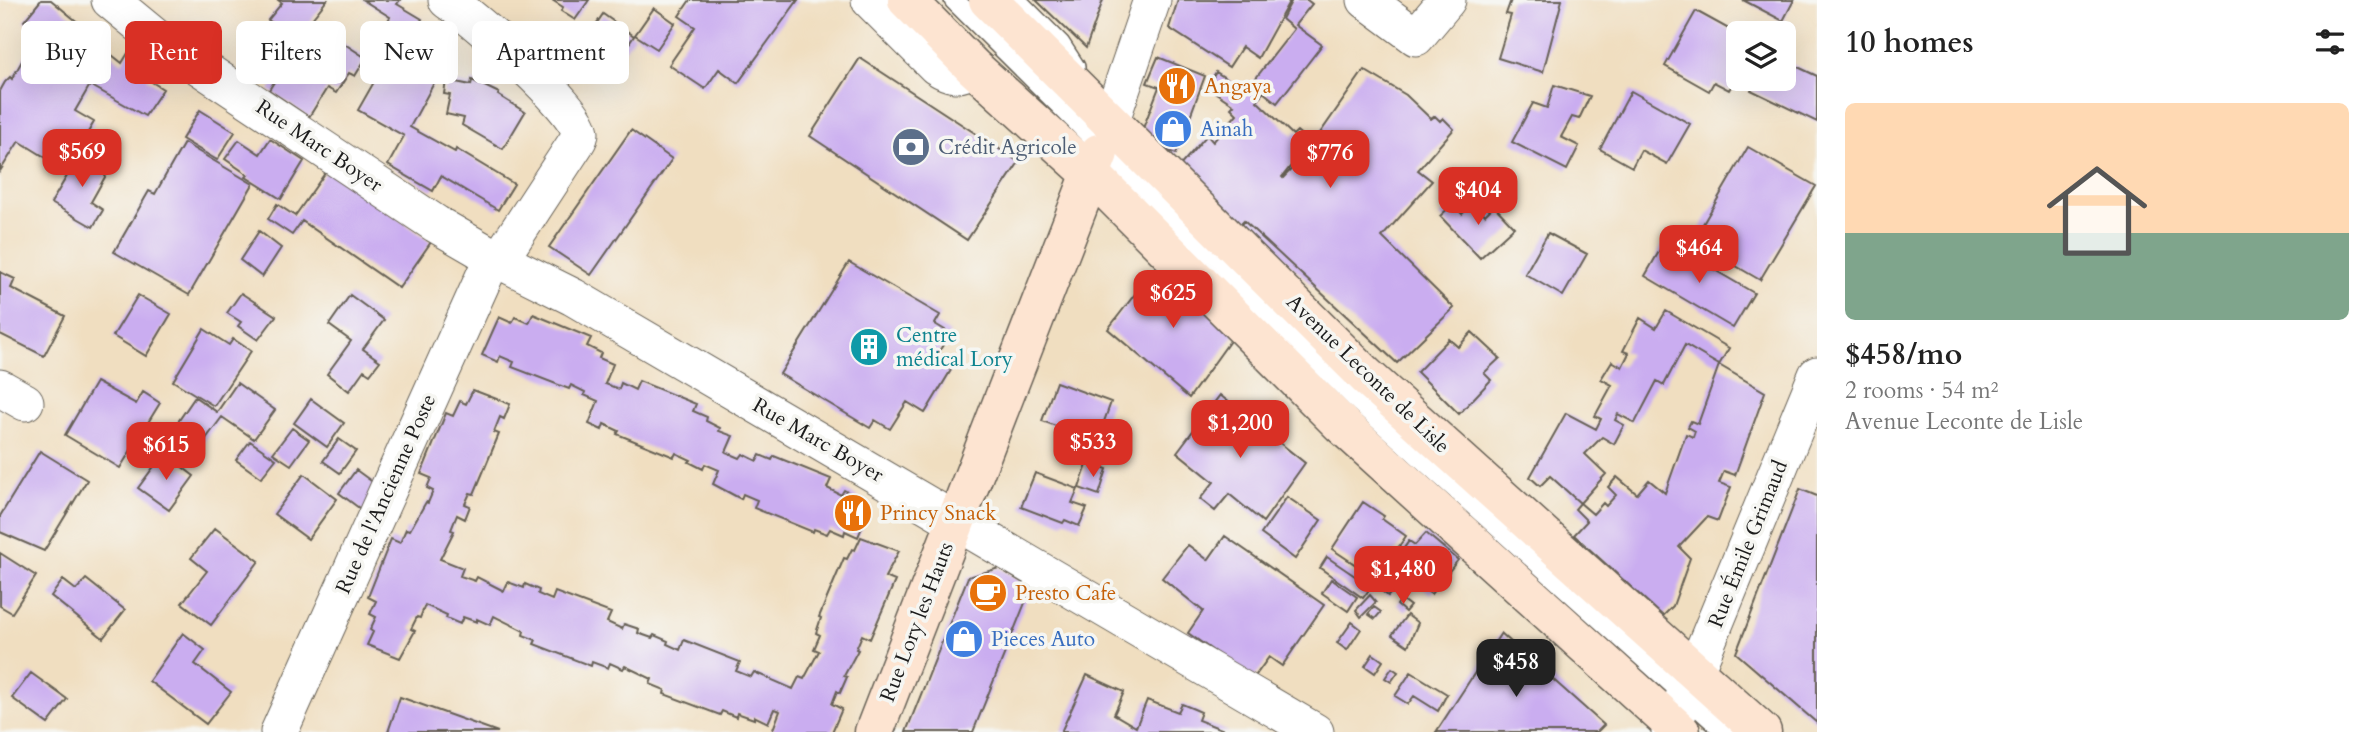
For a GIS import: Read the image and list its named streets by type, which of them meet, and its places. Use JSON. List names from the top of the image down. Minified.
{"streets":{"main road":["Avenue Leconte de Lisle","Rue Lory les Hauts"],"street":["Rue Marc Boyer","Rue de l'Ancienne Poste","Rue Émile Grimaud"]},"crossings":[["Rue Marc Boyer","Rue de l'Ancienne Poste"],["Rue Marc Boyer","Rue Lory les Hauts"],["Avenue Leconte de Lisle","Rue Émile Grimaud"],["Avenue Leconte de Lisle","Rue Lory les Hauts"]],"places":{"restaurant":["Angaya","Princy Snack"],"shop":["Ainah","Pieces Auto"],"bank":["Crédit Agricole"],"building":["Centre médical Lory"],"cafe":["Presto Cafe"]},"page":{"heading":"10 homes","chip":["Buy","Rent","Filters","New","Apartment"],"list":[{"name":"$458/mo","note":"2 rooms · 54 m² · Avenue Leconte de Lisle"}],"price":["$569","$776","$404","$464","$625","$1,200","$533","$615","$1,480","$458"]}}
